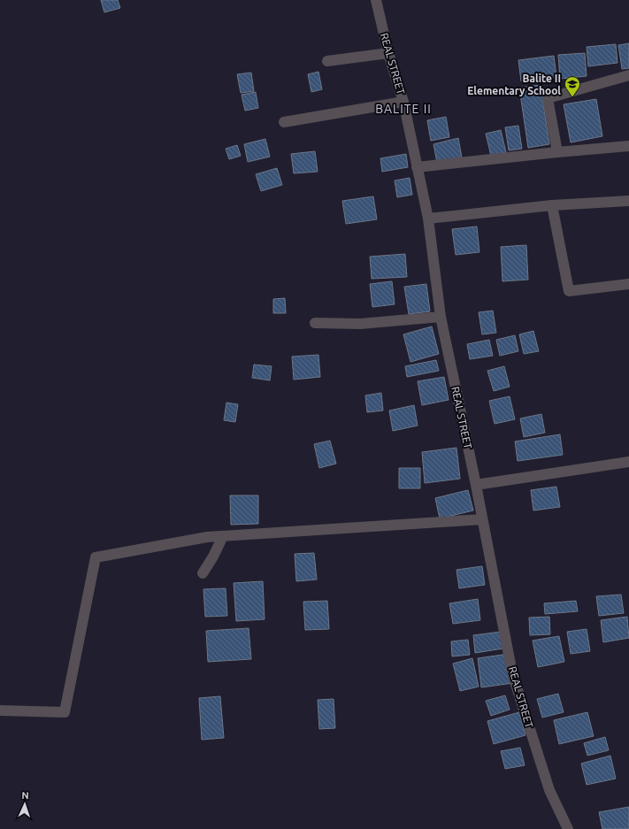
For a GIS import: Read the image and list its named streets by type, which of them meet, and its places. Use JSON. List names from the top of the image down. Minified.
{"streets":{"street":["REAL STREET"]},"districts":["BALITE II"],"places":{"school or university":["Balite II Elementary School"]},"north":"top"}
